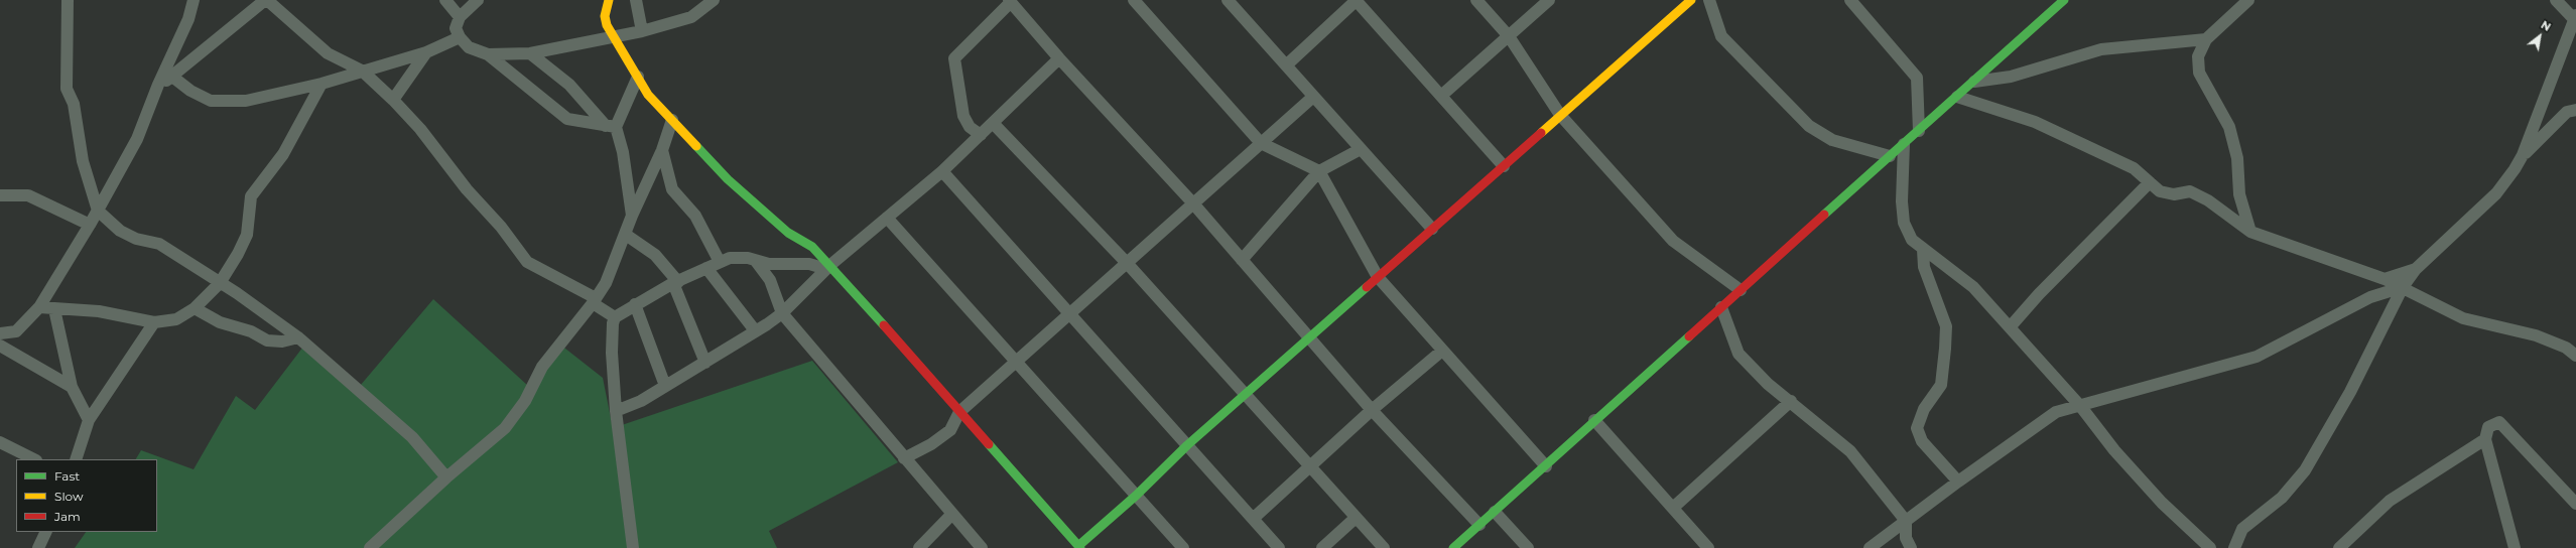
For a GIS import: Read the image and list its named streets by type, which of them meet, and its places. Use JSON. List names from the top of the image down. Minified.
{"legend":["Fast","Slow","Jam"],"north":"top right"}
